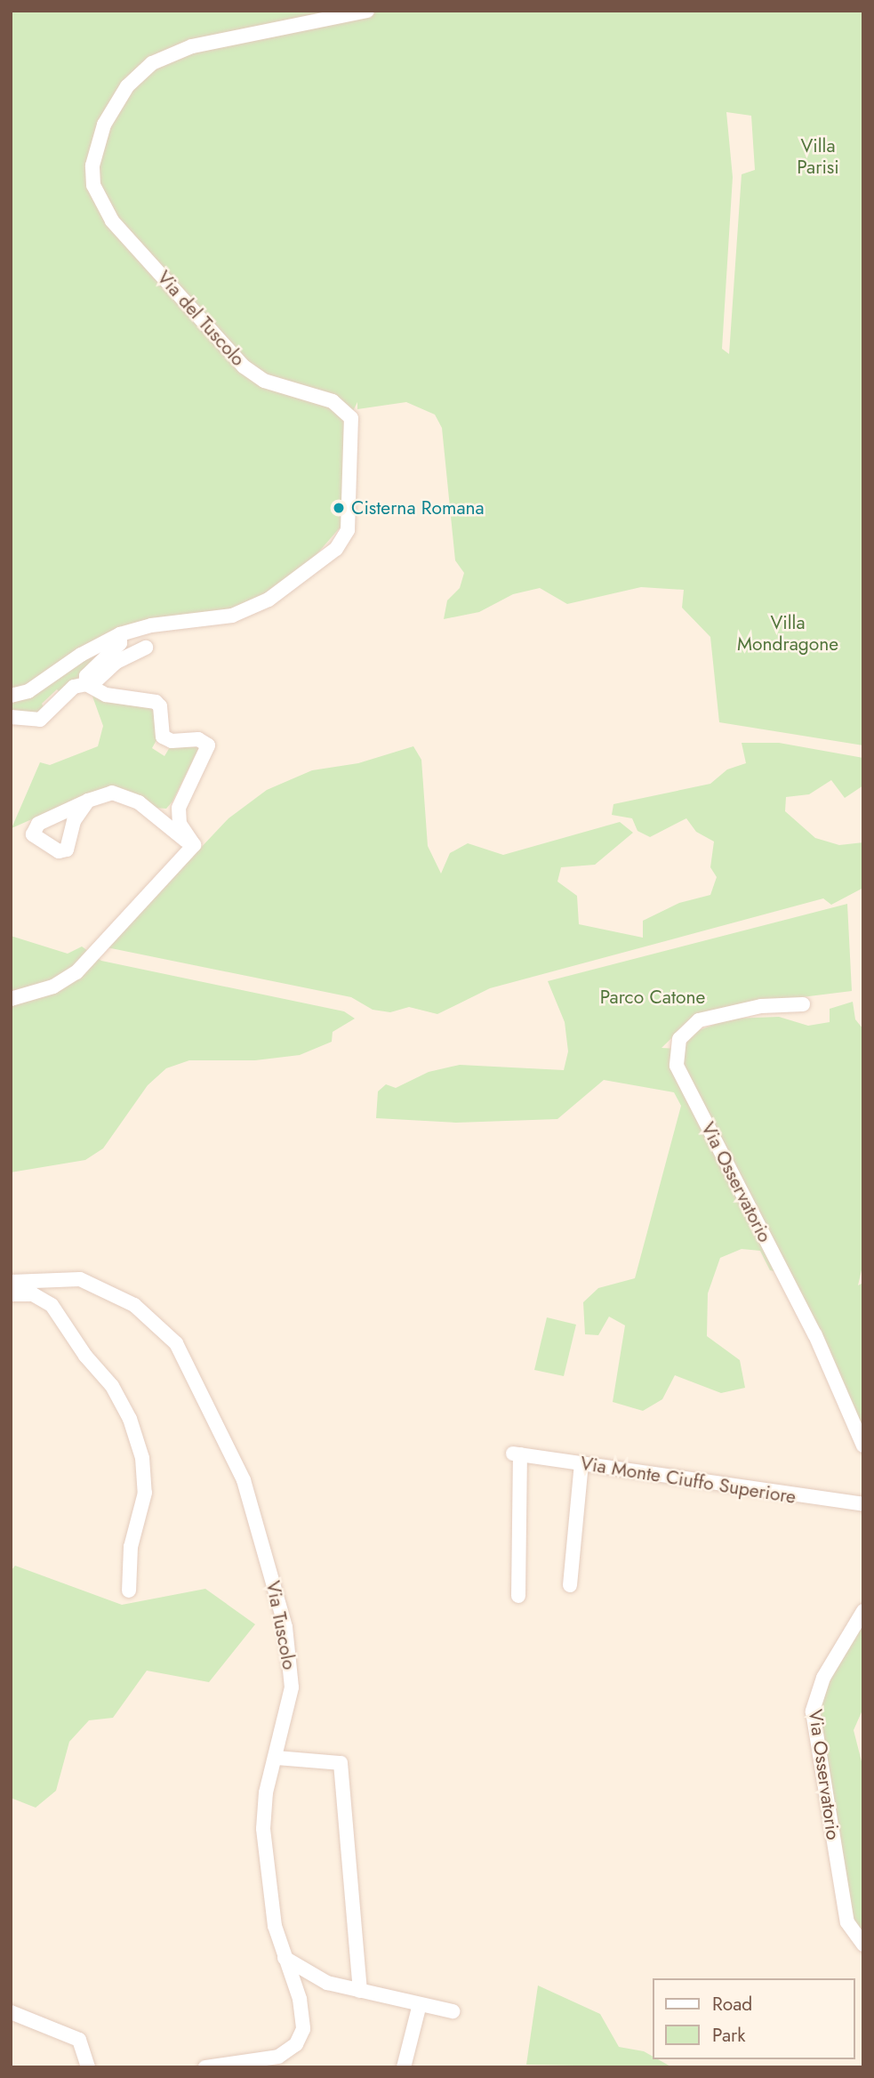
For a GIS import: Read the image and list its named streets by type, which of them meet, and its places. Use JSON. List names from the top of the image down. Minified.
{"streets":{"street":["Via del Tuscolo","Via Osservatorio","Via Monte Ciuffo Superiore","Via Tuscolo"]},"parks":["Villa Parisi","Villa Mondragone","Parco Catone"],"places":["Cisterna Romana"],"legend":["Road","Park"]}
